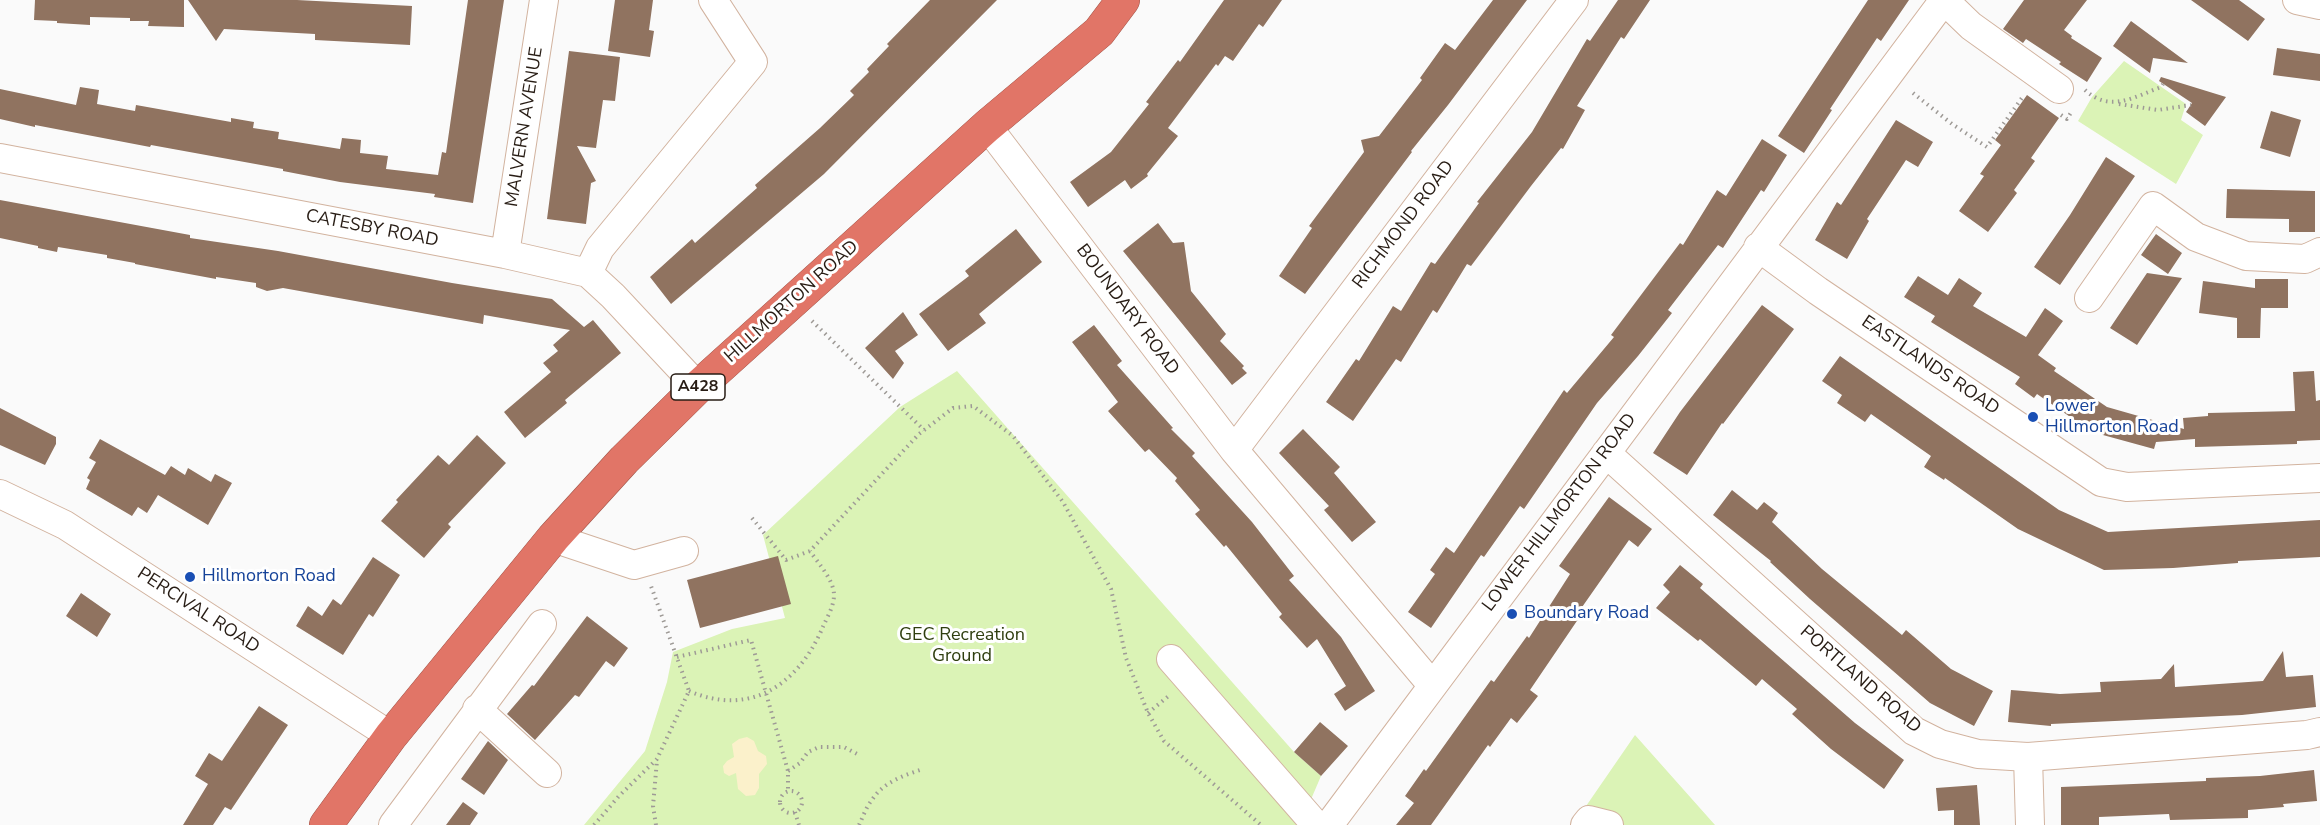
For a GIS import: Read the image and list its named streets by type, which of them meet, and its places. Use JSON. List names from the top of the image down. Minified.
{"streets":{"highway":["HILLMORTON ROAD","A428"],"street":["MALVERN AVENUE","RICHMOND ROAD","CATESBY ROAD","BOUNDARY ROAD","EASTLANDS ROAD","LOWER HILLMORTON ROAD","PERCIVAL ROAD","PORTLAND ROAD"]},"crossings":[["MALVERN AVENUE","CATESBY ROAD"],["RICHMOND ROAD","BOUNDARY ROAD"],["CATESBY ROAD","HILLMORTON ROAD"],["HILLMORTON ROAD","BOUNDARY ROAD"],["HILLMORTON ROAD","PERCIVAL ROAD"],["BOUNDARY ROAD","LOWER HILLMORTON ROAD"],["EASTLANDS ROAD","LOWER HILLMORTON ROAD"],["LOWER HILLMORTON ROAD","PORTLAND ROAD"]],"parks":["GEC Recreation Ground"],"places":["Lower Hillmorton Road","Hillmorton Road","Boundary Road"]}
